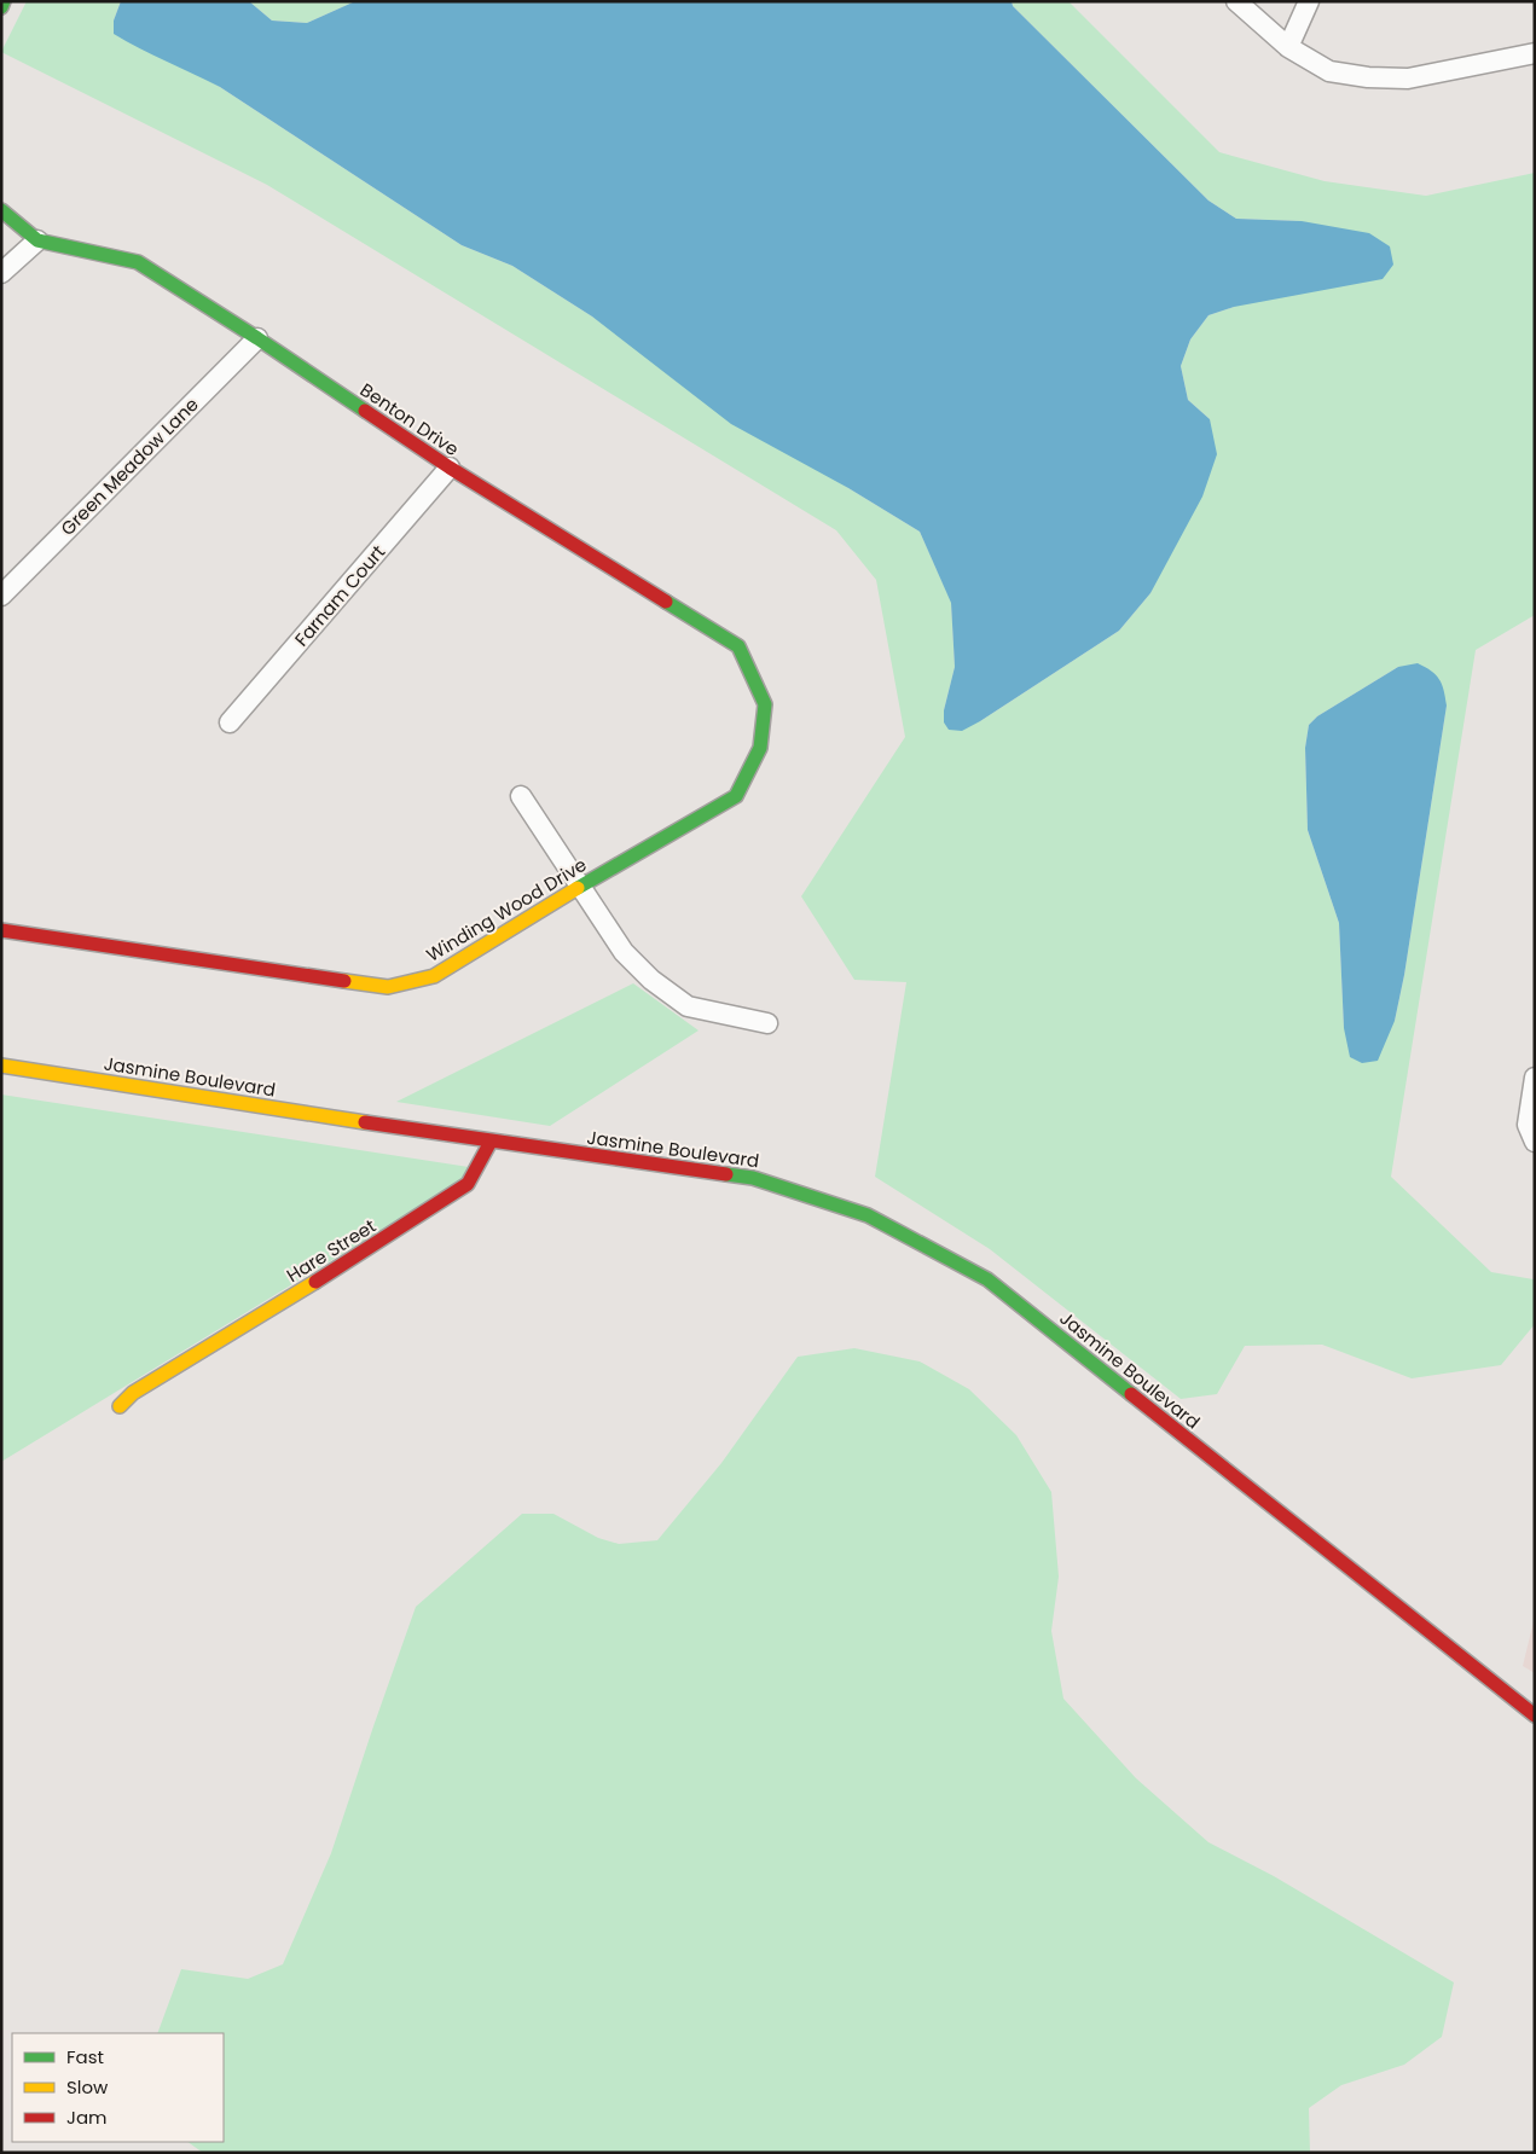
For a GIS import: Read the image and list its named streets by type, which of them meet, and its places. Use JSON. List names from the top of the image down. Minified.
{"streets":{"street":["Benton Drive","Green Meadow Lane","Farnam Court","Winding Wood Drive","Jasmine Boulevard","Hare Street"]},"crossings":[["Benton Drive","Green Meadow Lane"],["Benton Drive","Farnam Court"],["Benton Drive","Winding Wood Drive"],["Jasmine Boulevard","Hare Street"]],"legend":["Fast","Slow","Jam"]}
